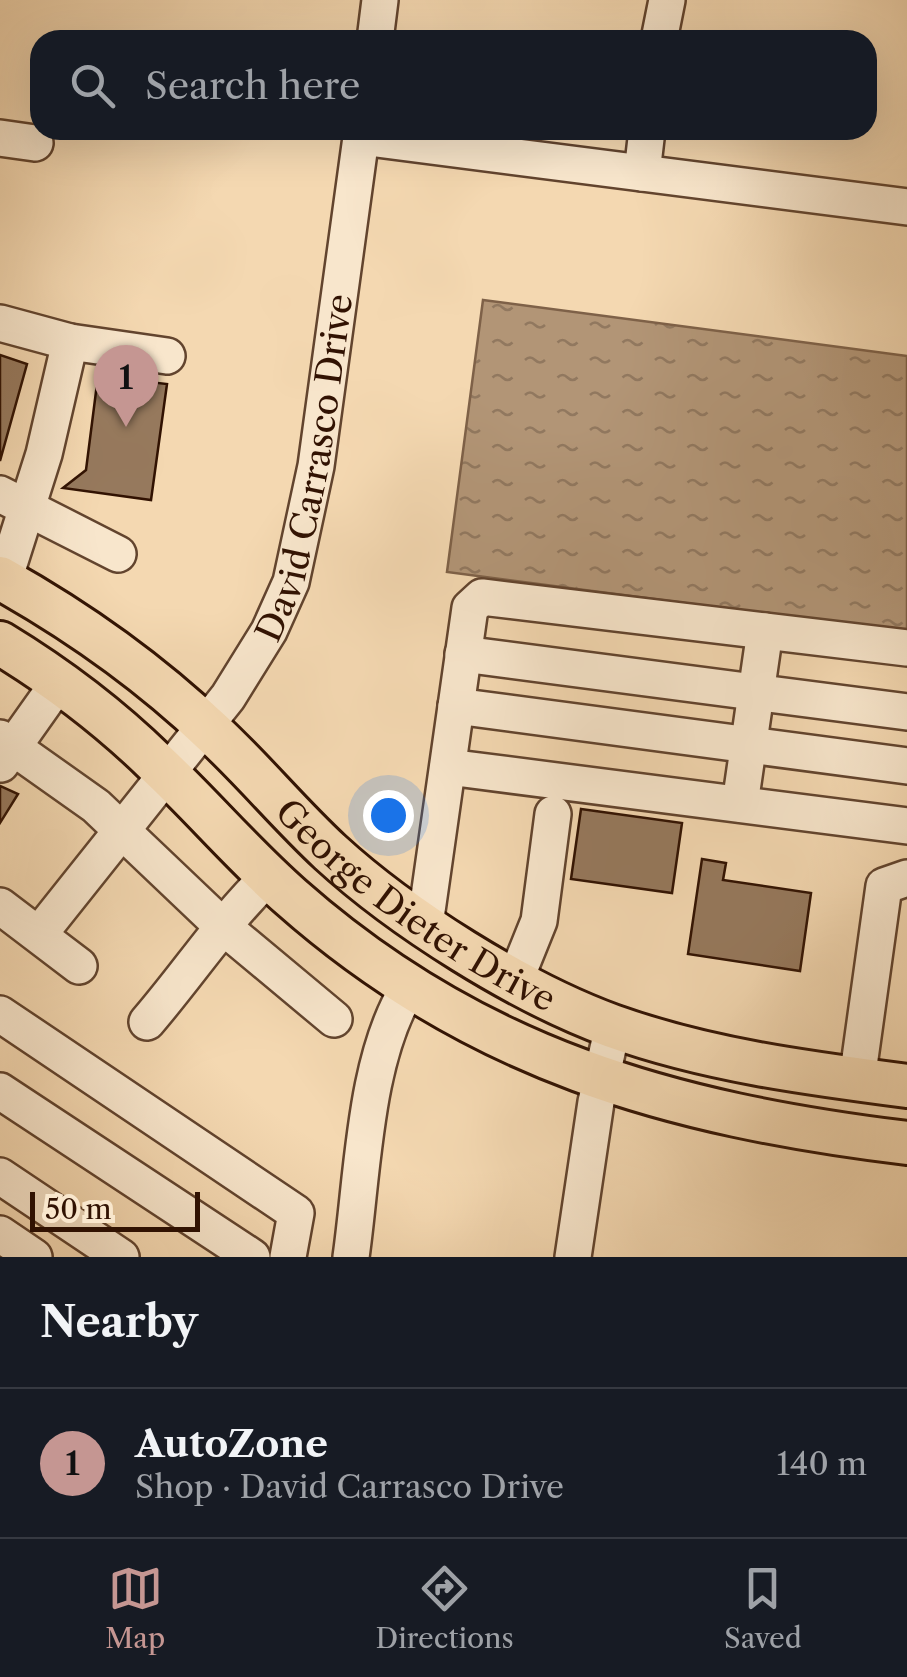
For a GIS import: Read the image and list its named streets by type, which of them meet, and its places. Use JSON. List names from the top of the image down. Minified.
{"streets":{"main road":["George Dieter Drive"],"street":["David Carrasco Drive"]},"crossings":[["David Carrasco Drive","George Dieter Drive"]],"scale_bar":"50 m","page":{"search":"Search here","pins":"1","scale":"50 m","heading":"Nearby","list":[{"mark":"1","name":"AutoZone","note":"Shop · David Carrasco Drive","value":"140 m"}],"nav":["Map","Directions","Saved"]}}
